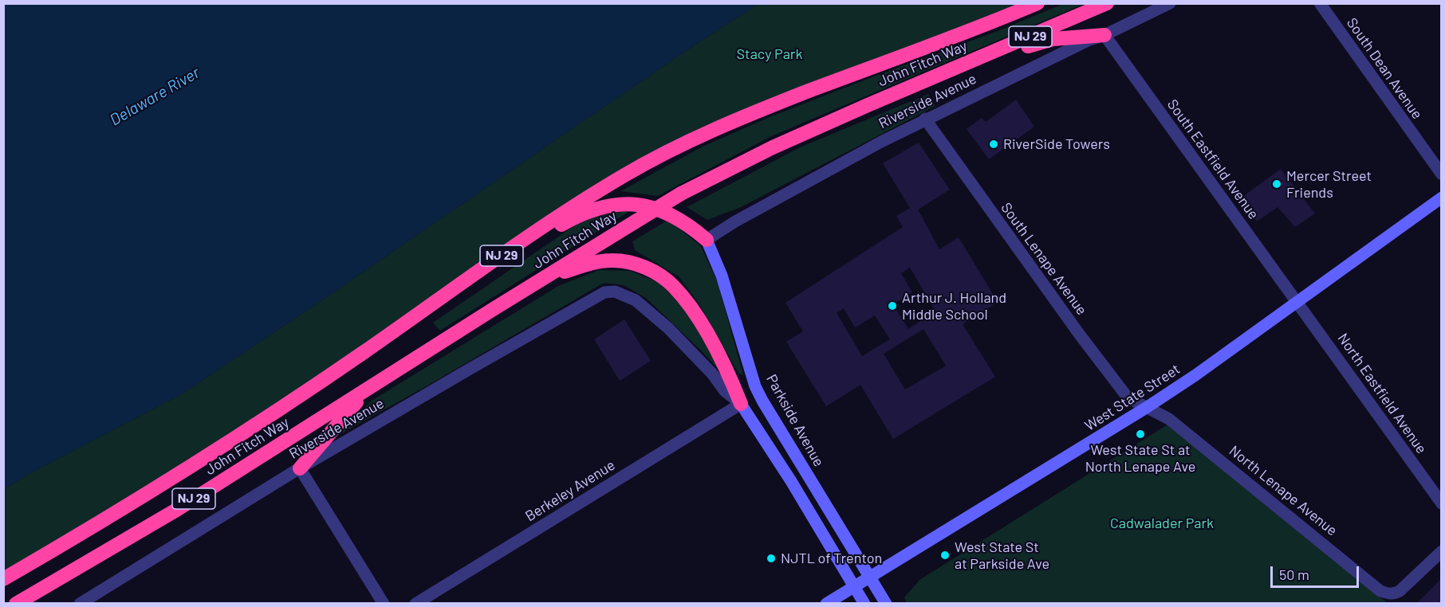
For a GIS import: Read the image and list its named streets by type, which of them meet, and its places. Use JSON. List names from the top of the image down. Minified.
{"streets":{"highway":["NJ 29","John Fitch Way"],"main road":["West State Street","Parkside Avenue"],"street":["South Dean Avenue","Riverside Avenue","South Eastfield Avenue","South Lenape Avenue","North Eastfield Avenue","Berkeley Avenue","North Lenape Avenue"]},"crossings":[["Riverside Avenue","South Eastfield Avenue"],["Riverside Avenue","South Lenape Avenue"],["Riverside Avenue","Parkside Avenue"],["Riverside Avenue","Berkeley Avenue"],["South Eastfield Avenue","North Eastfield Avenue"],["South Eastfield Avenue","West State Street"],["South Lenape Avenue","West State Street"],["South Lenape Avenue","North Lenape Avenue"],["North Eastfield Avenue","West State Street"],["West State Street","Parkside Avenue"],["West State Street","North Lenape Avenue"]],"water":["Delaware River"],"parks":["Stacy Park","Cadwalader Park"],"places":["RiverSide Towers","Mercer Street Friends","Arthur J. Holland Middle School","West State St at North Lenape Ave","West State St at Parkside Ave","NJTL of Trenton"],"scale_bar":"50 m"}
